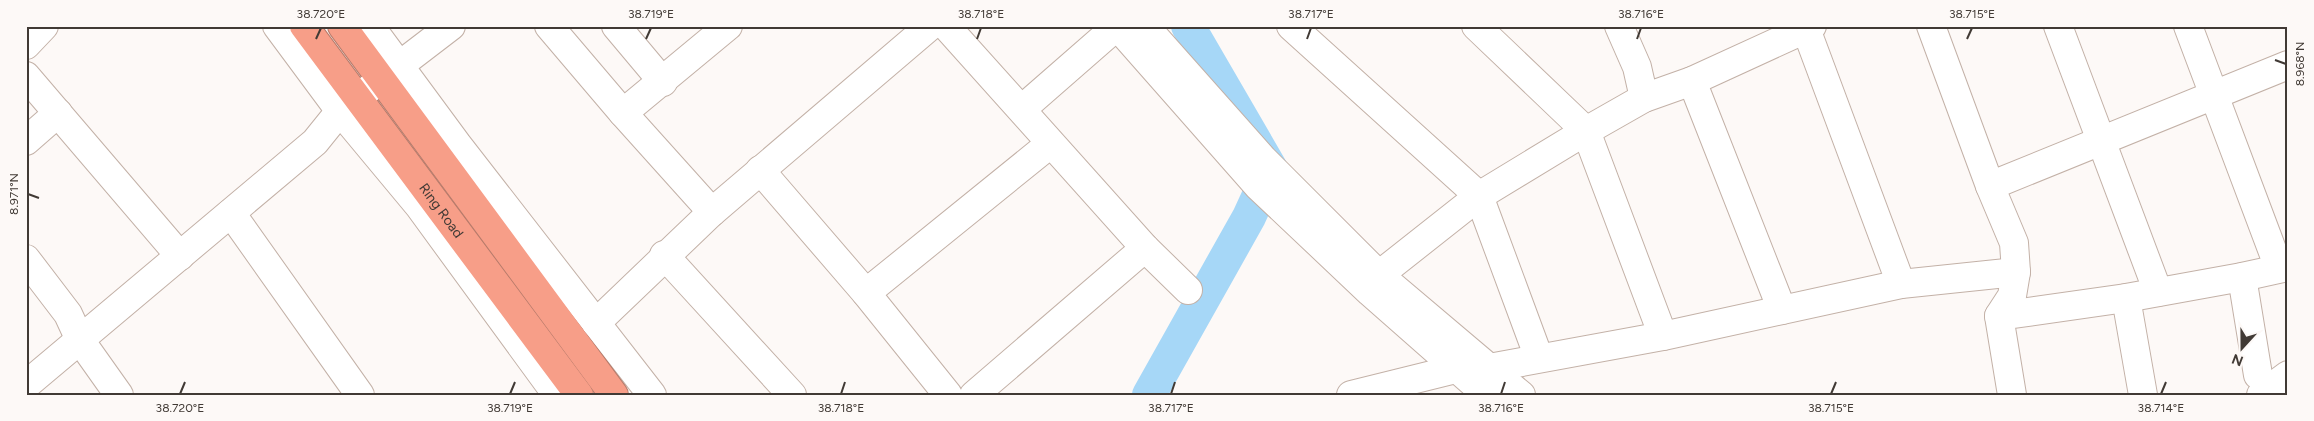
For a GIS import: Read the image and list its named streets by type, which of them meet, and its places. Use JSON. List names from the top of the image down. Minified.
{"streets":{"highway":["Ring Road"]},"north":"bottom","coordinates":["38.720°E","38.719°E","38.718°E","38.717°E","38.716°E","38.715°E","8.968°N","8.971°N","38.714°E"]}
